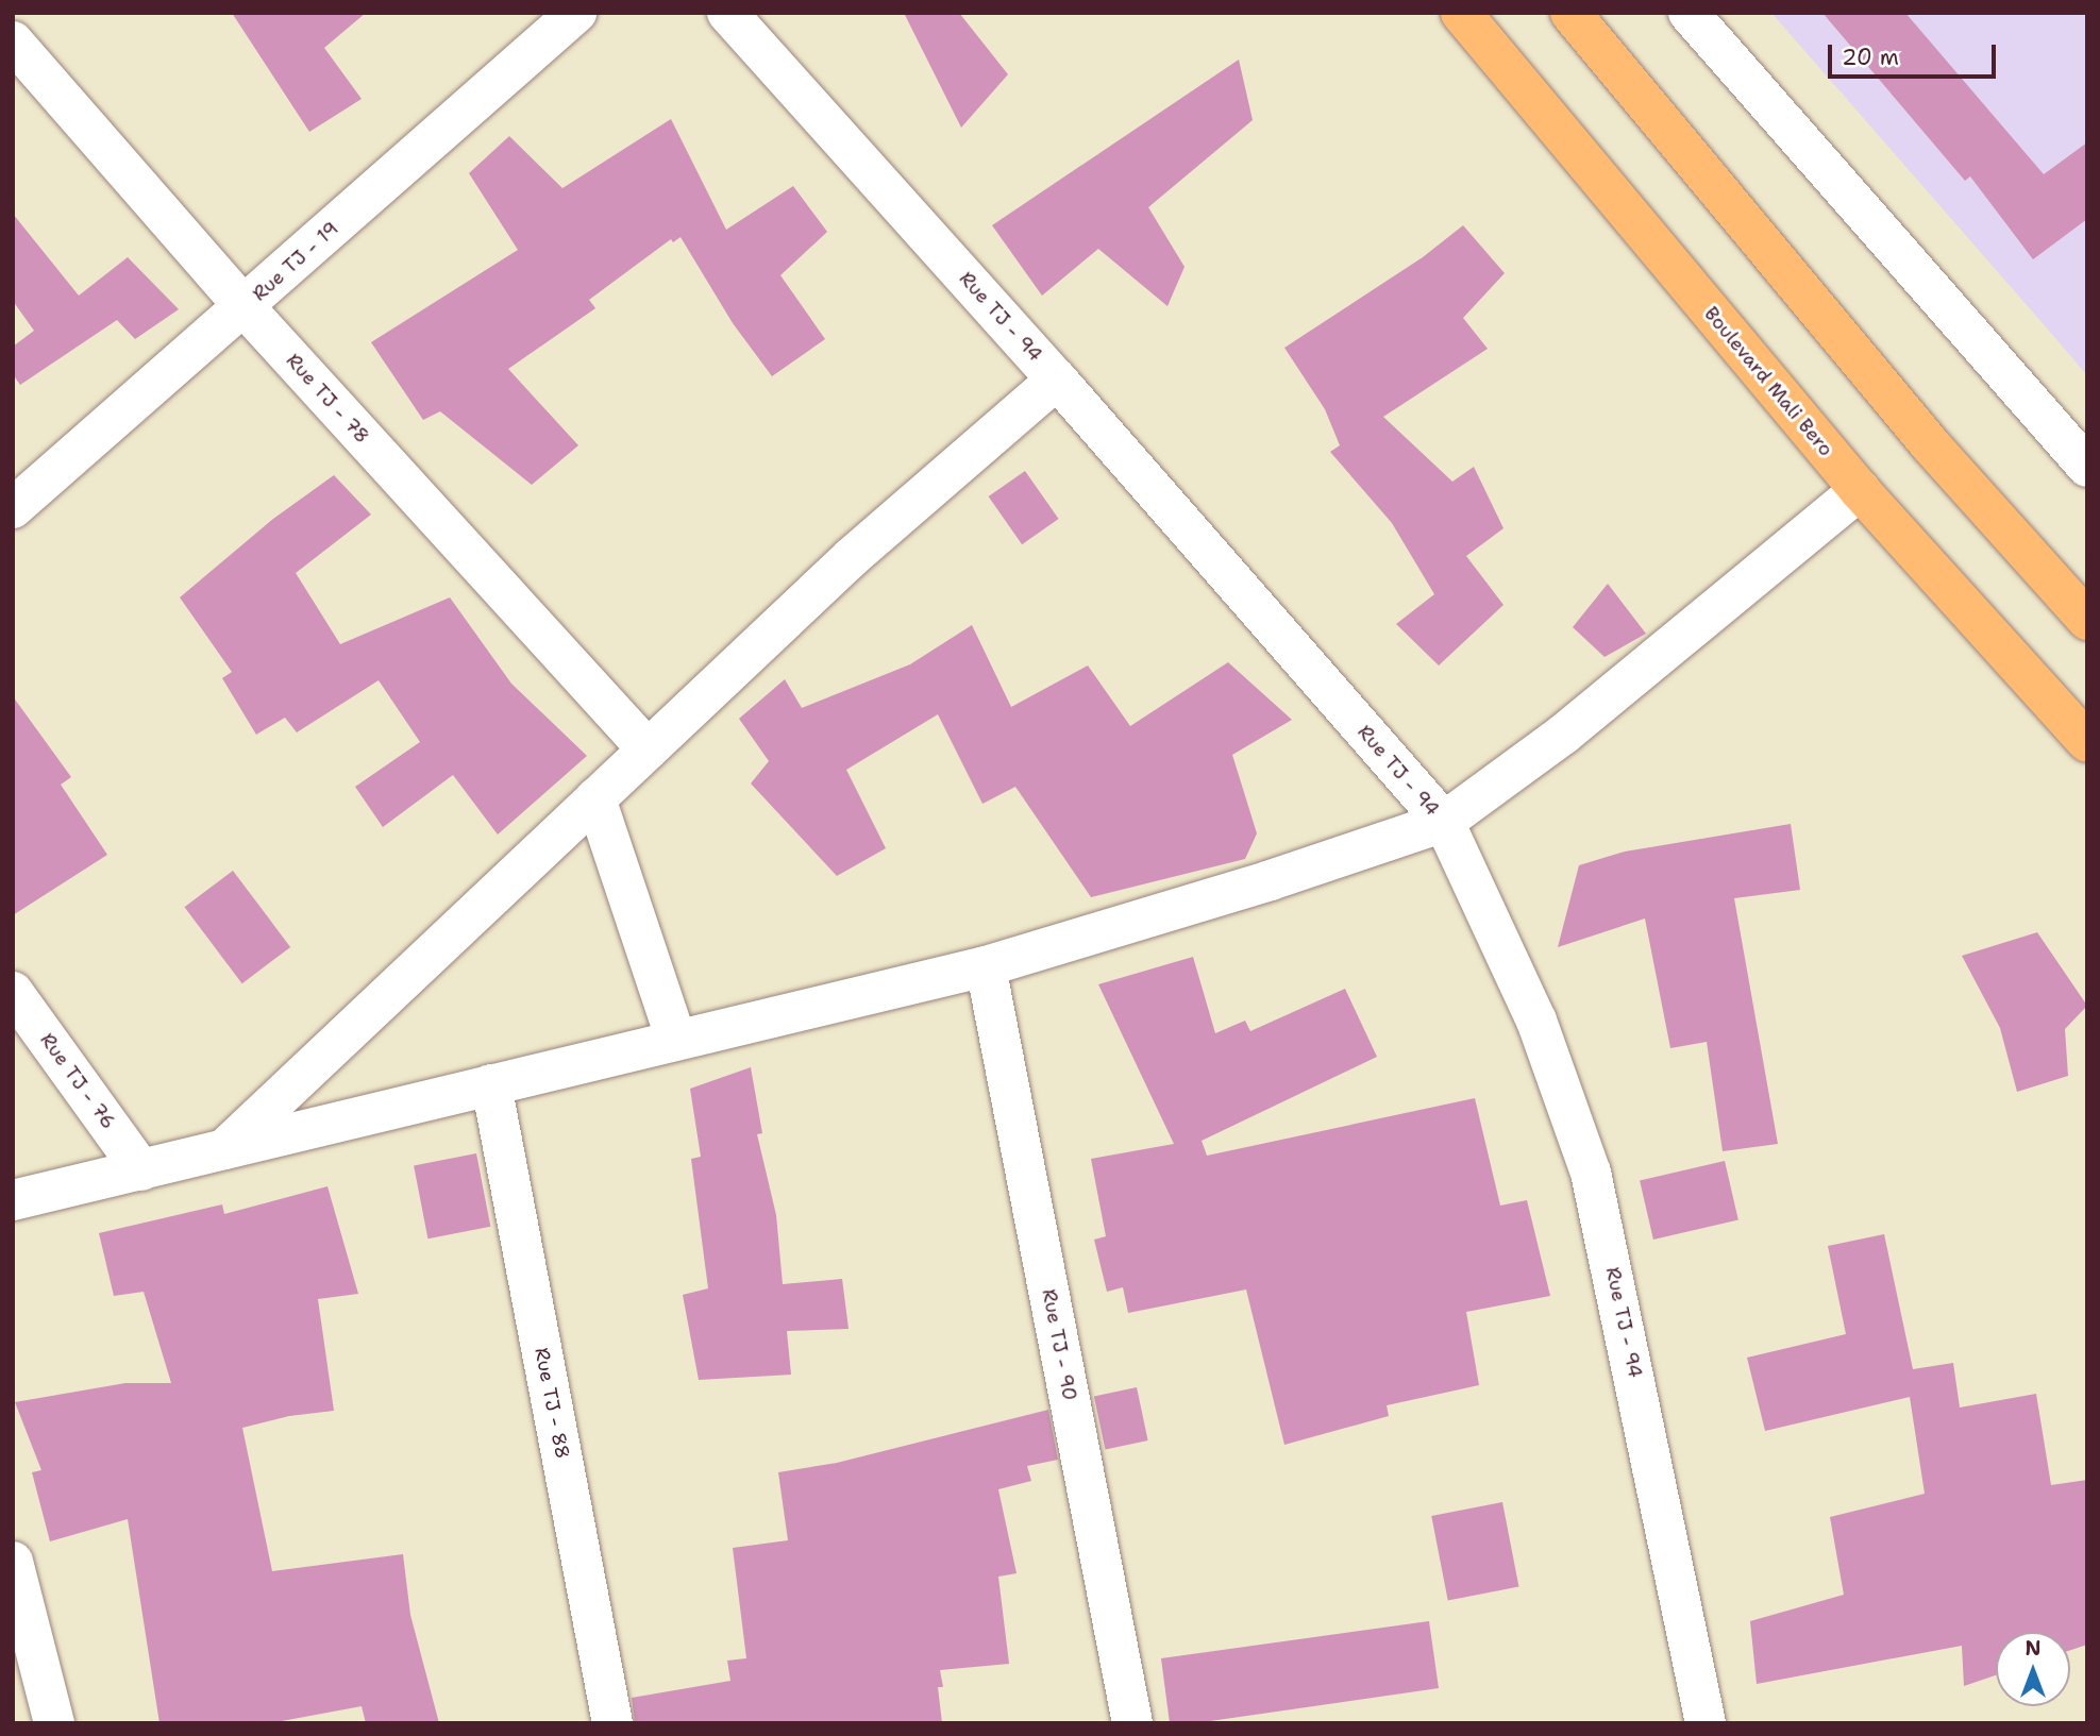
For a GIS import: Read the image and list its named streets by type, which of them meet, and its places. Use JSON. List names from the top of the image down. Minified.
{"streets":{"main road":["Boulevard Mali Bero"],"street":["Rue TJ - 19","Rue TJ - 94","Rue TJ - 78","Rue TJ - 76","Rue TJ - 90","Rue TJ - 88"]},"crossings":[["Rue TJ - 19","Rue TJ - 78"]],"scale_bar":"20 m","north":"top"}
